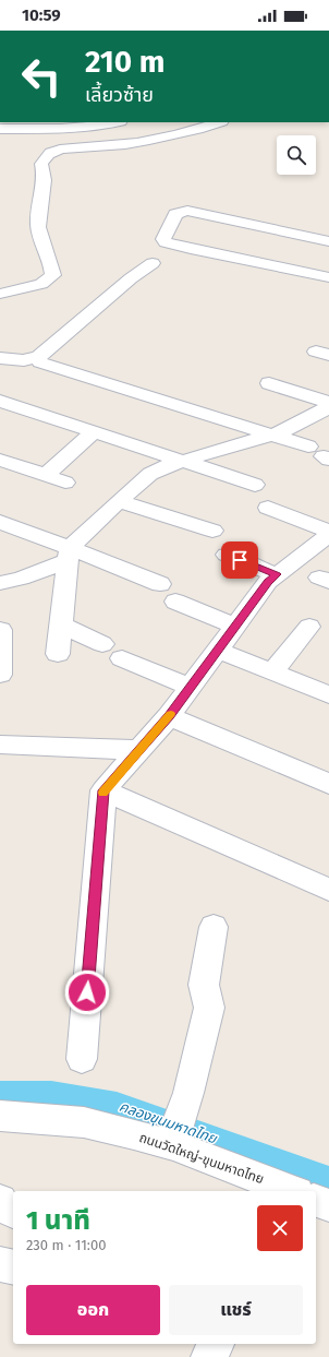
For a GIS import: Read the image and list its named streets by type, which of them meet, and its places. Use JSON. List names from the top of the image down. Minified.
{"streets":{"street":["ถนนวัดใหญ่-ขุนมหาดไทย"]},"water":["คลองขุนมหาดไทย"],"page":{"status":"10:59","turn":["210 m","เลี้ยวซ้าย"],"heading":["1 นาที","230 m · 11:00"],"buttons":["ออก","แชร์"]}}
